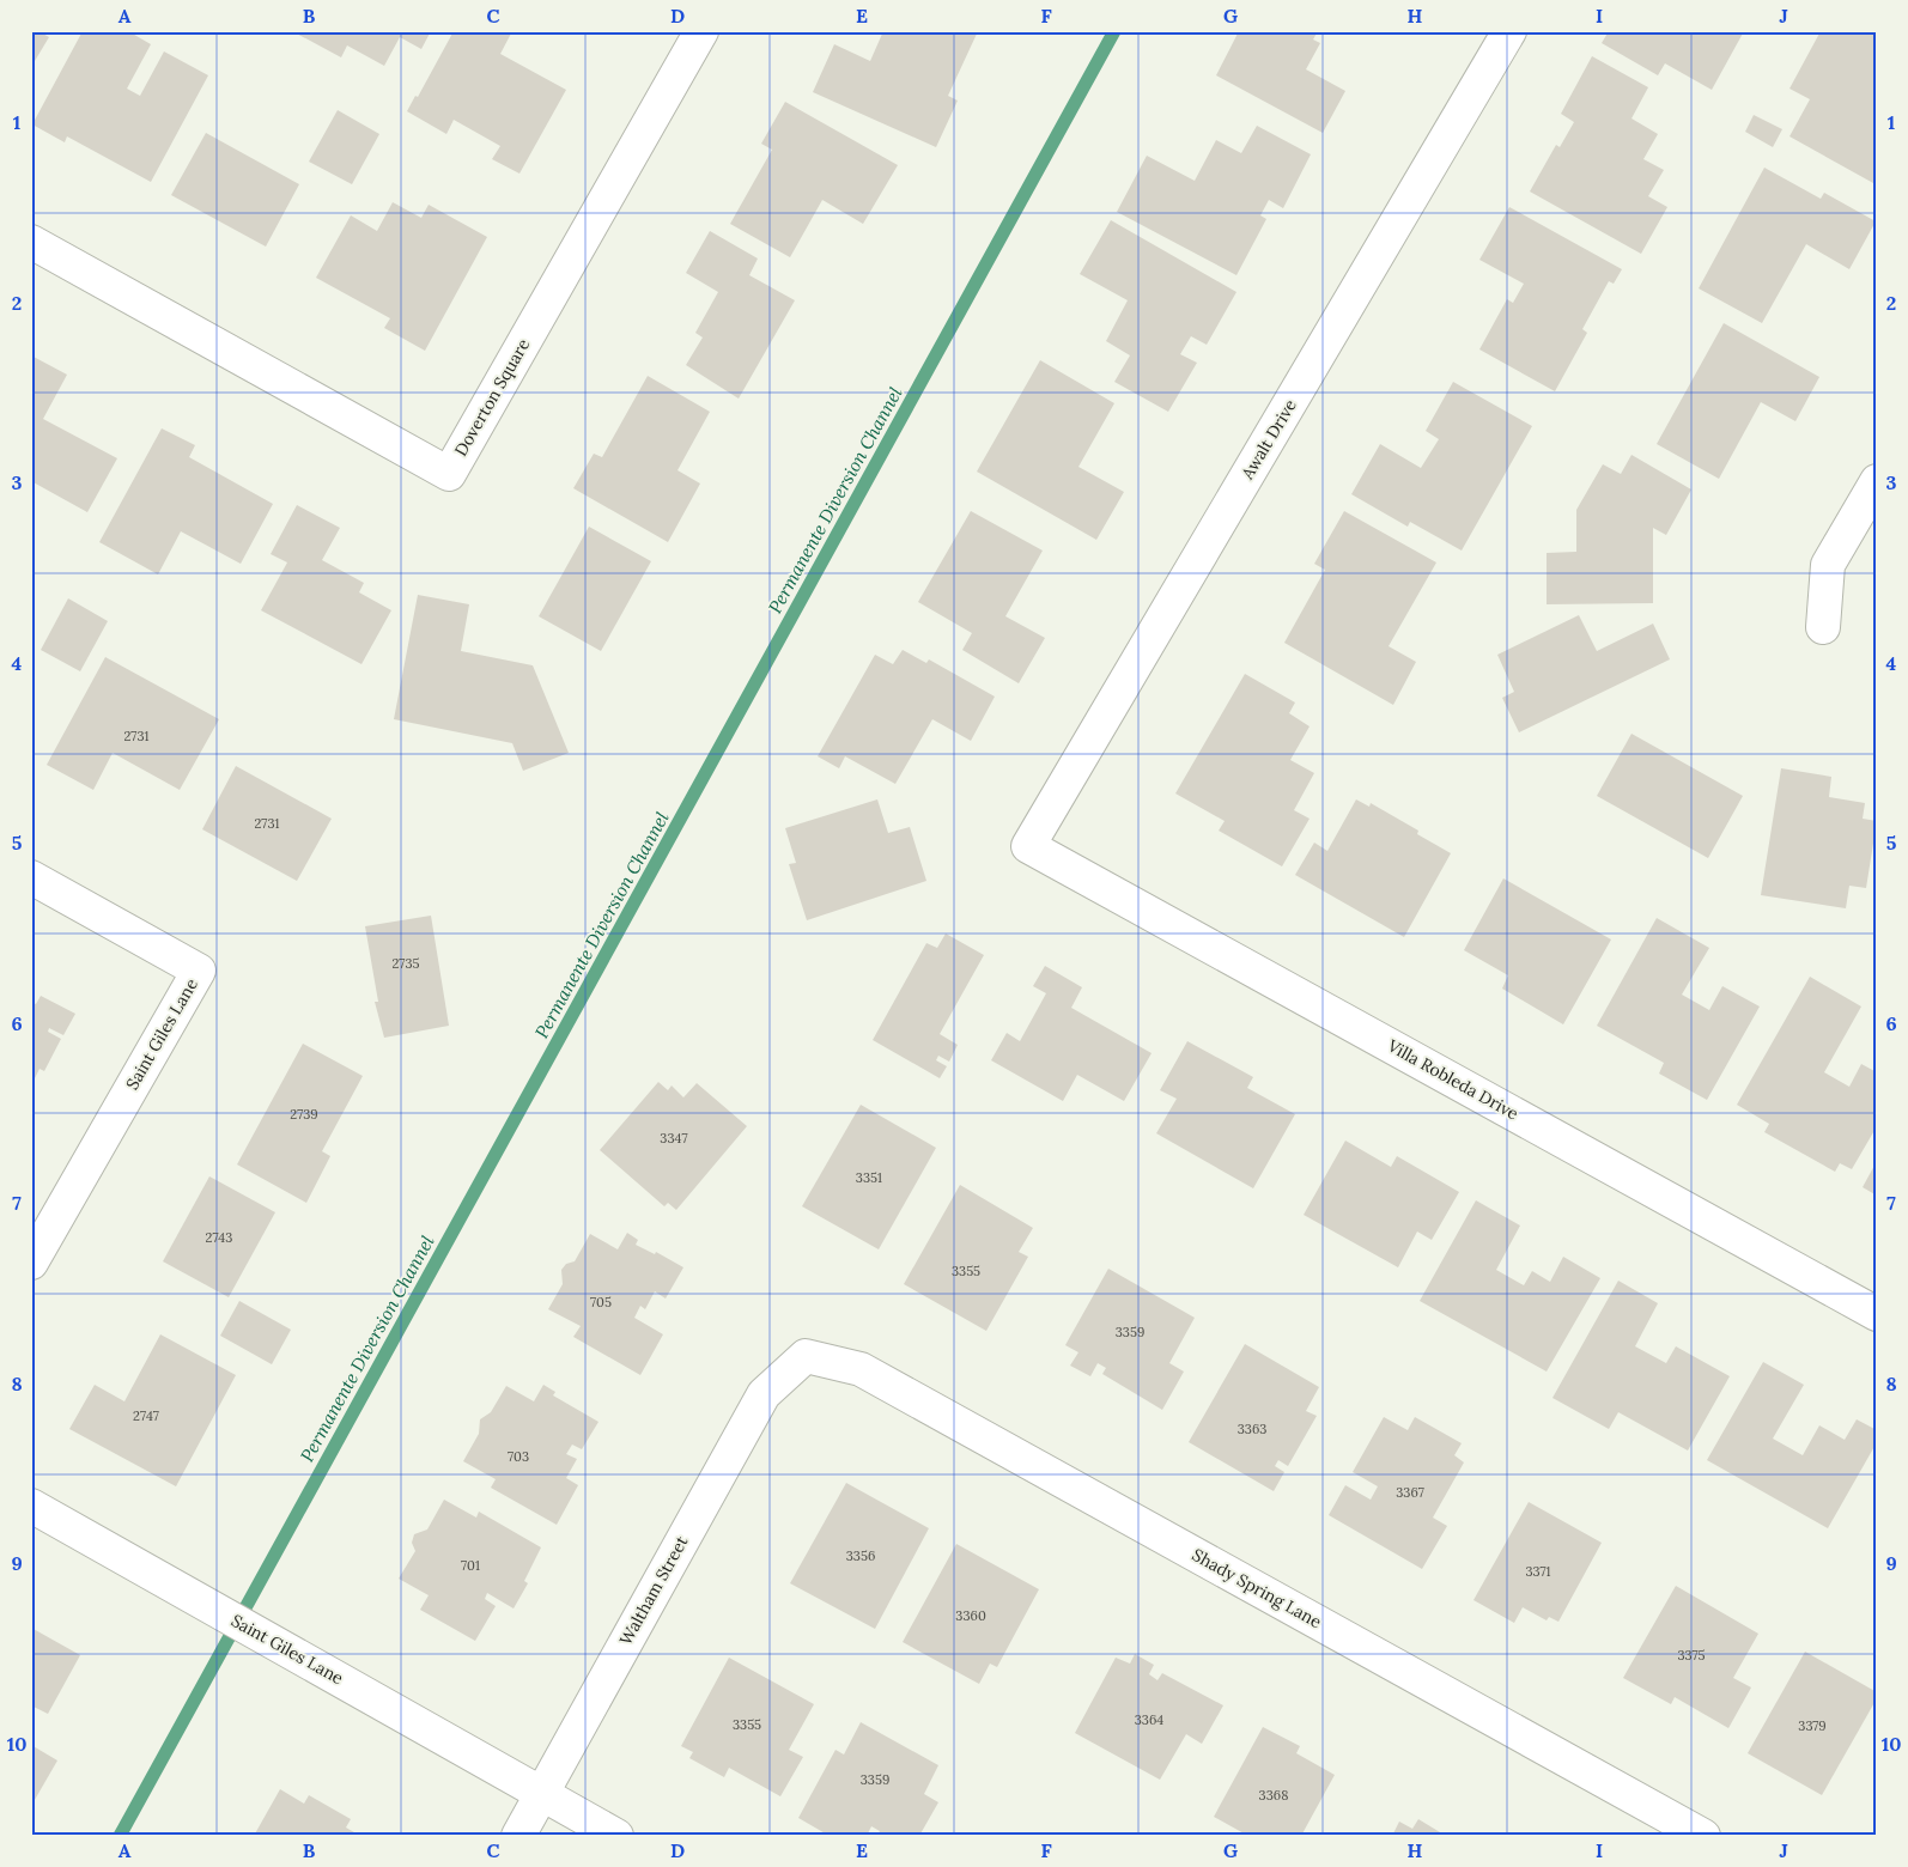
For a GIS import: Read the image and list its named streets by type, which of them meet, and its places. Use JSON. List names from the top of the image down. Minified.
{"streets":{"street":["Doverton Square","Awalt Drive","Saint Giles Lane","Villa Robleda Drive","Shady Spring Lane","Waltham Street"]},"crossings":[["Awalt Drive","Villa Robleda Drive"],["Saint Giles Lane","Waltham Street"],["Shady Spring Lane","Waltham Street"]],"water":["Permanente Diversion Channel"],"house_numbers":["2731","2731","2735","2739","3347","3351","2743","3355","705","3359","2747","3363","703","3367","3356","701","3371","3360","3375","3364","3355","3379","3359","3368"],"grid":{"columns":["A","B","C","D","E","F","G","H","I","J"],"rows":["1","2","3","4","5","6","7","8","9","10"]}}
